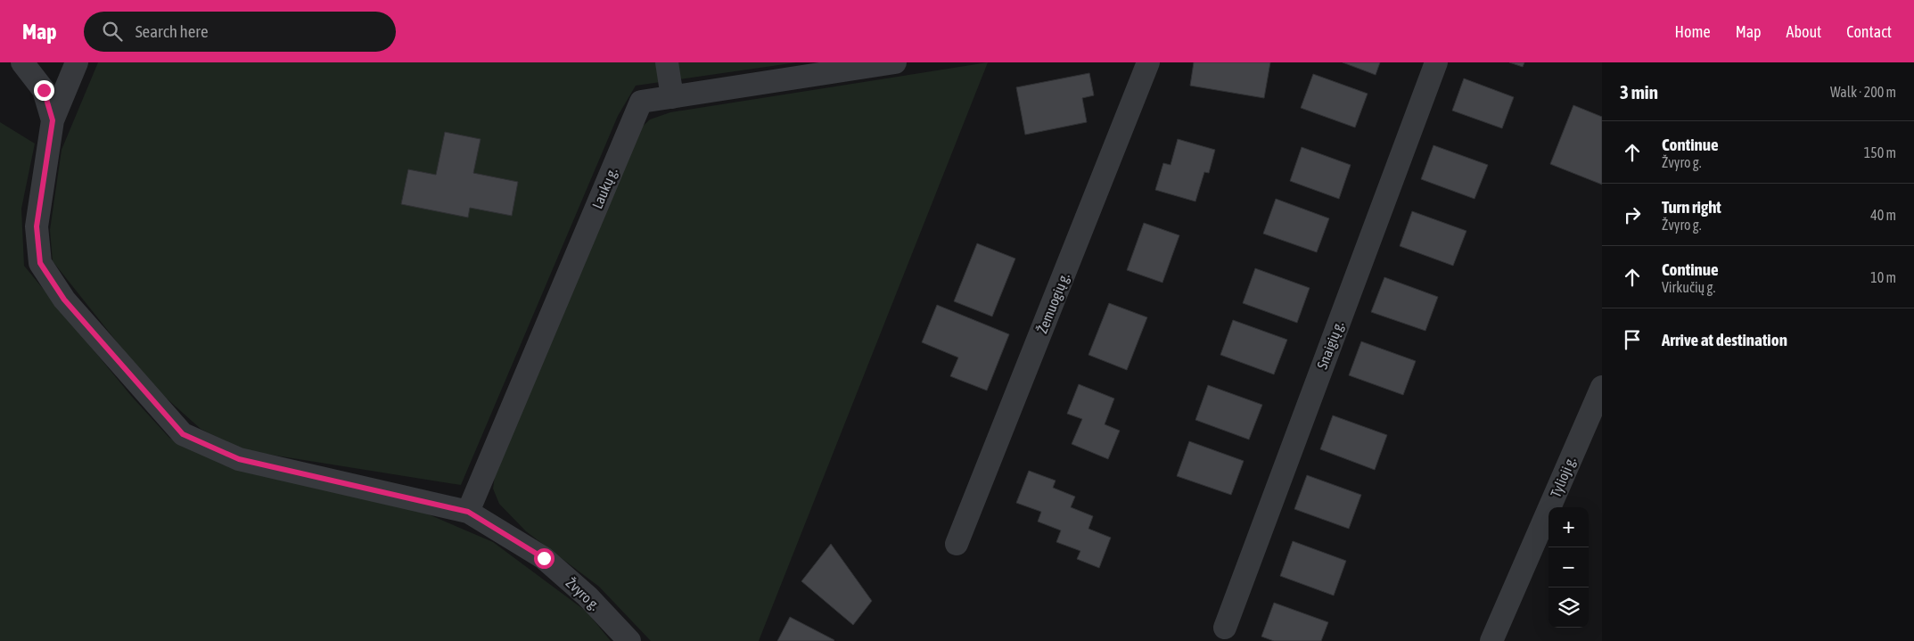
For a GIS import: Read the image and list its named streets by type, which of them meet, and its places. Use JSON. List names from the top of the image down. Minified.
{"streets":{"street":["Laukų g.","Žemuogių g.","Snaigių g.","Tylioji g.","Žvyro g."]},"crossings":[["Laukų g.","Žvyro g."]],"page":{"header":"Map","search":"Search here","nav":["Home","Map","About","Contact"],"heading":["3 min","Walk · 200 m"],"list":[["Continue","Žvyro g.","150 m"],["Turn right","Žvyro g.","40 m"],["Continue","Virkučių g.","10 m"],"Arrive at destination"],"map_buttons":["+","−"]}}
